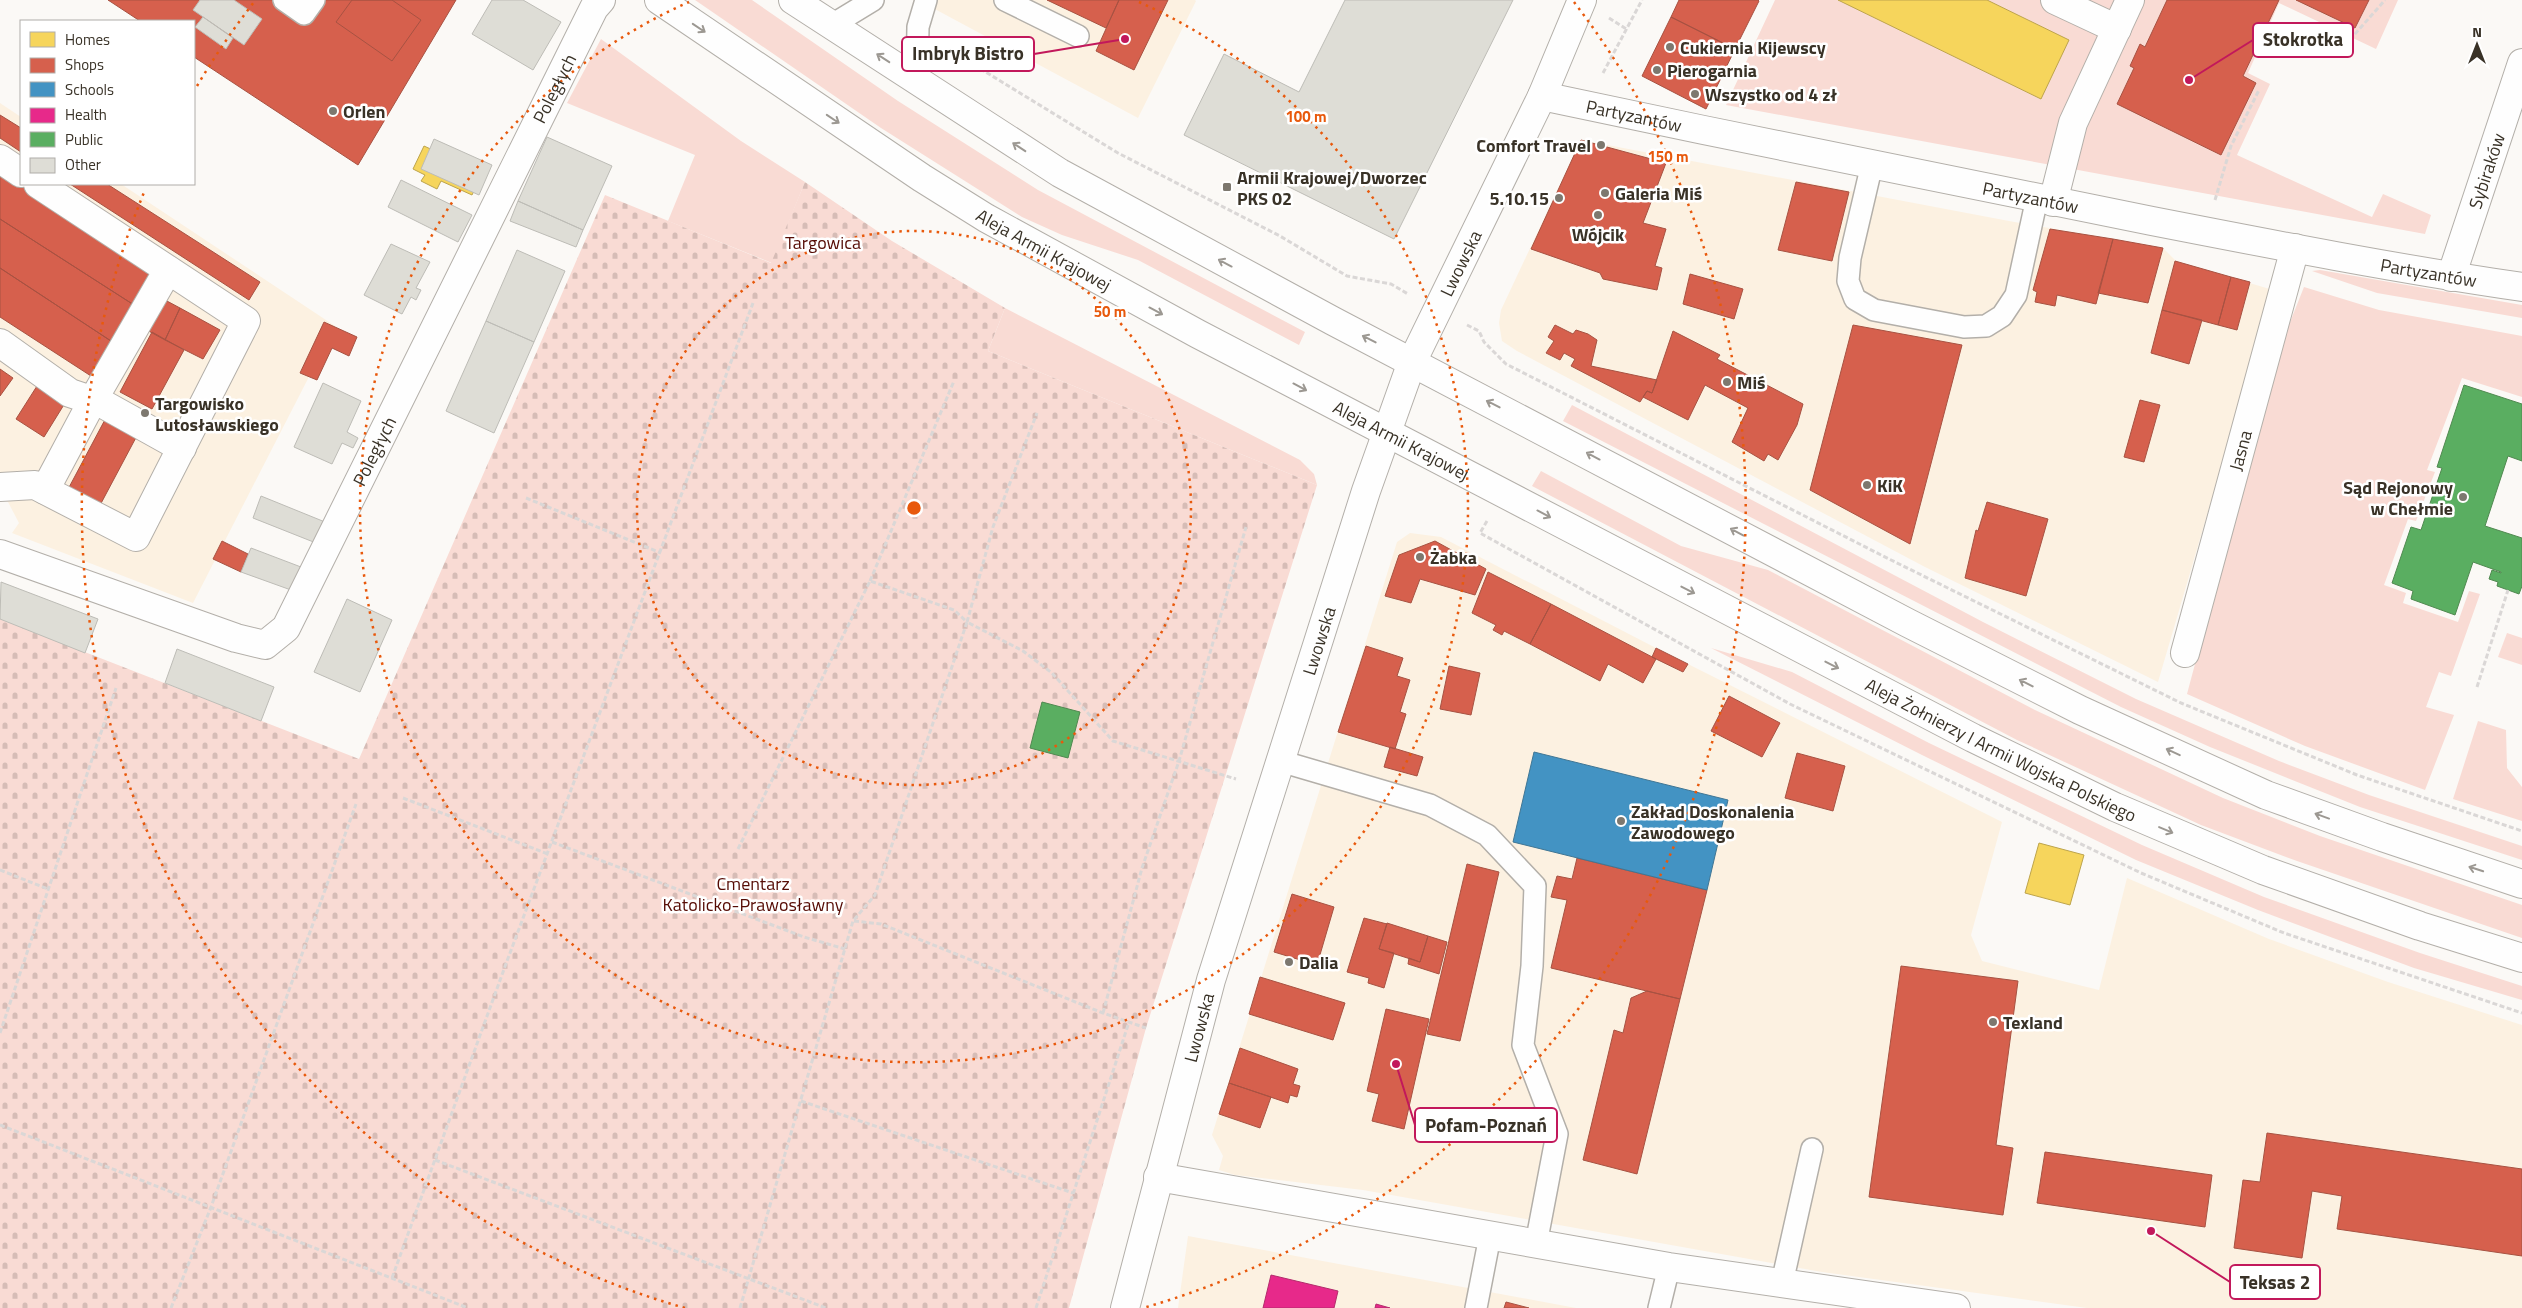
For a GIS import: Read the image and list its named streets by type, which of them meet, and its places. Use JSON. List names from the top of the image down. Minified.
{"streets":{"street":["Poległych","Partyzantów","Sybiraków","Aleja Armii Krajowej","Lwowska","Jasna","Aleja Żołnierzy I Armii Wojska Polskiego"]},"crossings":[["Partyzantów","Sybiraków"],["Partyzantów","Lwowska"],["Partyzantów","Jasna"],["Aleja Armii Krajowej","Lwowska"],["Aleja Armii Krajowej","Aleja Żołnierzy I Armii Wojska Polskiego"]],"parks":["Targowica","Cmentarz Katolicko-Prawosławny"],"places":{"other":["Imbryk Bistro","Cukiernia Kijewscy","Pierogarnia","Stokrotka","Wszystko od 4 zł","Orlen","Comfort Travel","Galeria Miś","5.10.15","Wójcik","Miś","Targowisko Lutosławskiego","KiK","Sąd Rejonowy w Chełmie","Żabka","Zakład Doskonalenia Zawodowego","Dalia","Texland","Pofam-Poznań","Teksas 2"],"transit":["Armii Krajowej/Dworzec PKS 02"]},"legend":["Homes","Shops","Schools","Health","Public","Other"],"north":"top","rings":["100 m","150 m","50 m"]}
